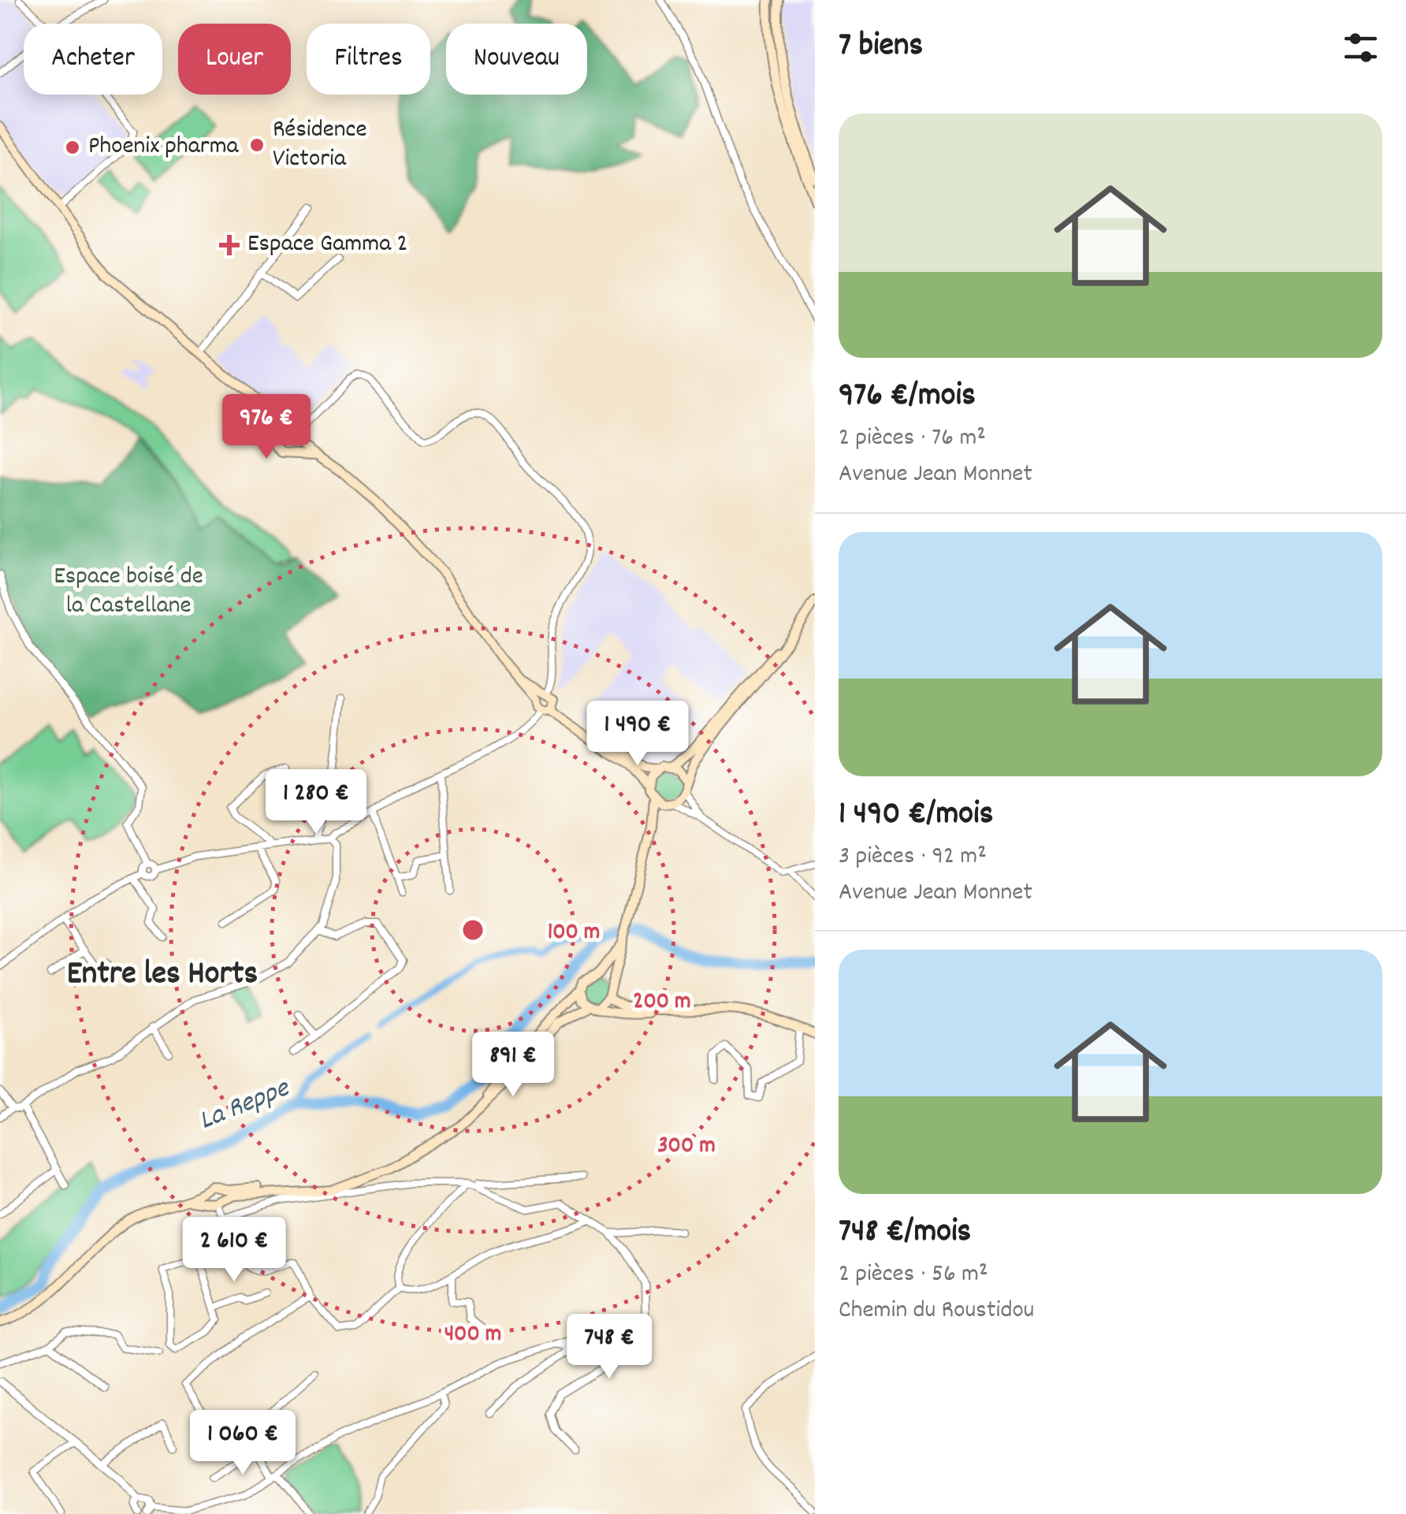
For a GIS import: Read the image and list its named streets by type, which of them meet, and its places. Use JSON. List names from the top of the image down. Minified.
{"districts":["Entre les Horts"],"water":["La Reppe"],"parks":["Espace boisé de la Castellane"],"places":{"other":["Résidence Victoria","Phoenix pharma"],"health":["Espace Gamma 2"]},"page":{"heading":"7 biens","chip":["Acheter","Louer","Filtres","Nouveau"],"list":[{"name":"976 €/mois","note":"2 pièces · 76 m² · Avenue Jean Monnet"},{"name":"1 490 €/mois","note":"3 pièces · 92 m² · Avenue Jean Monnet"},{"name":"748 €/mois","note":"2 pièces · 56 m² · Chemin du Roustidou"}],"price":["976 €","1 490 €","1 280 €","891 €","2 610 €","748 €","1 060 €"]},"rings":["100 m","200 m","300 m","400 m"]}
